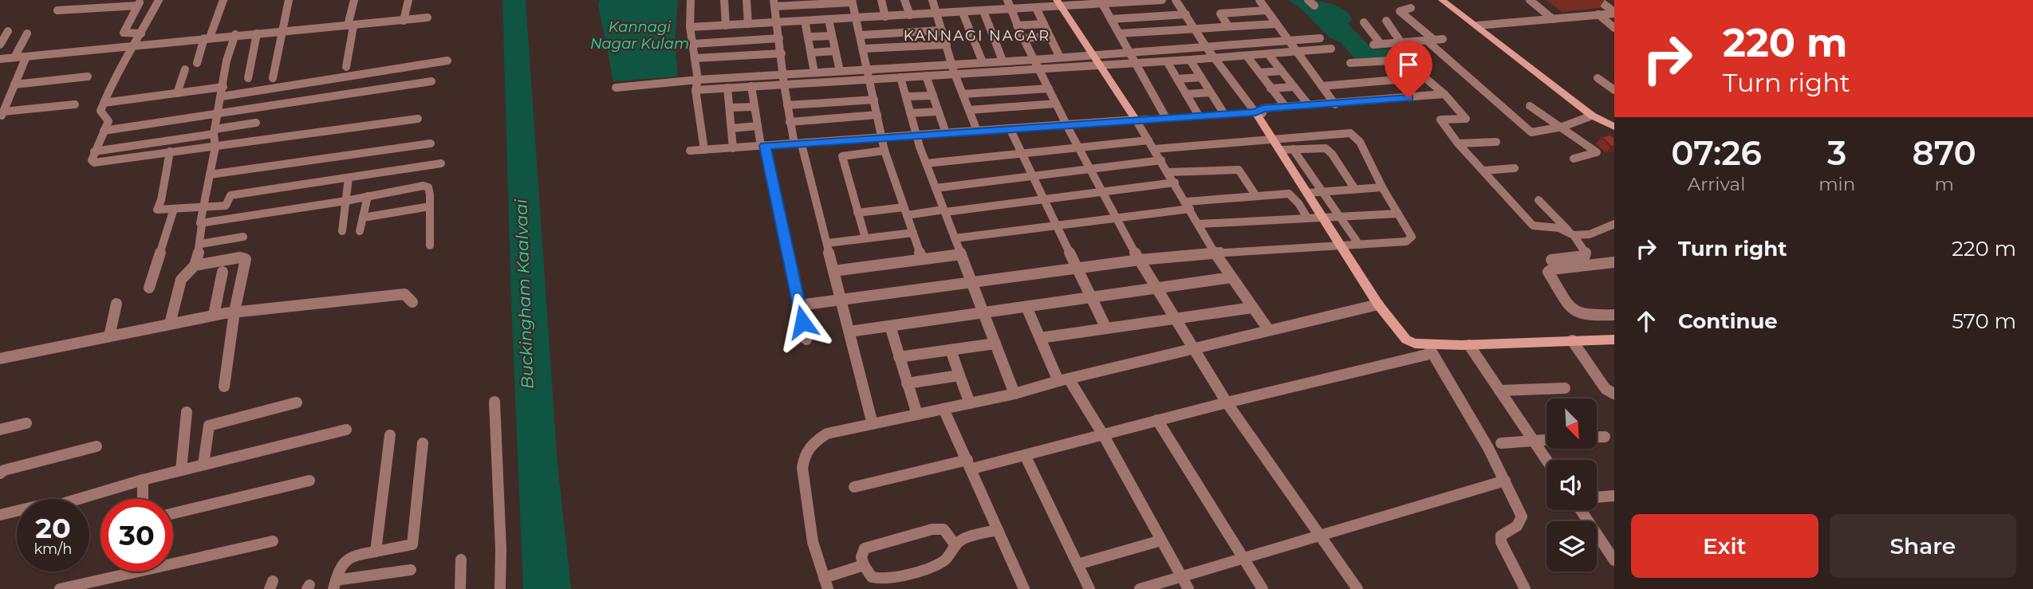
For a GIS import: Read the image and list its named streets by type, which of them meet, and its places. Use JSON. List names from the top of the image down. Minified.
{"districts":["KANNAGI NAGAR"],"water":["Kannagi Nagar Kulam","Buckingham Kaalvaai"],"north":"bottom right","page":{"turn":["220 m","Turn right"],"eta":["07:26","Arrival","3","min","870","m"],"list":[{"name":"Turn right","value":"220 m"},{"name":"Continue","value":"570 m"}],"speed":"20 km/h","limit":"30","buttons":["Exit","Share"]}}
